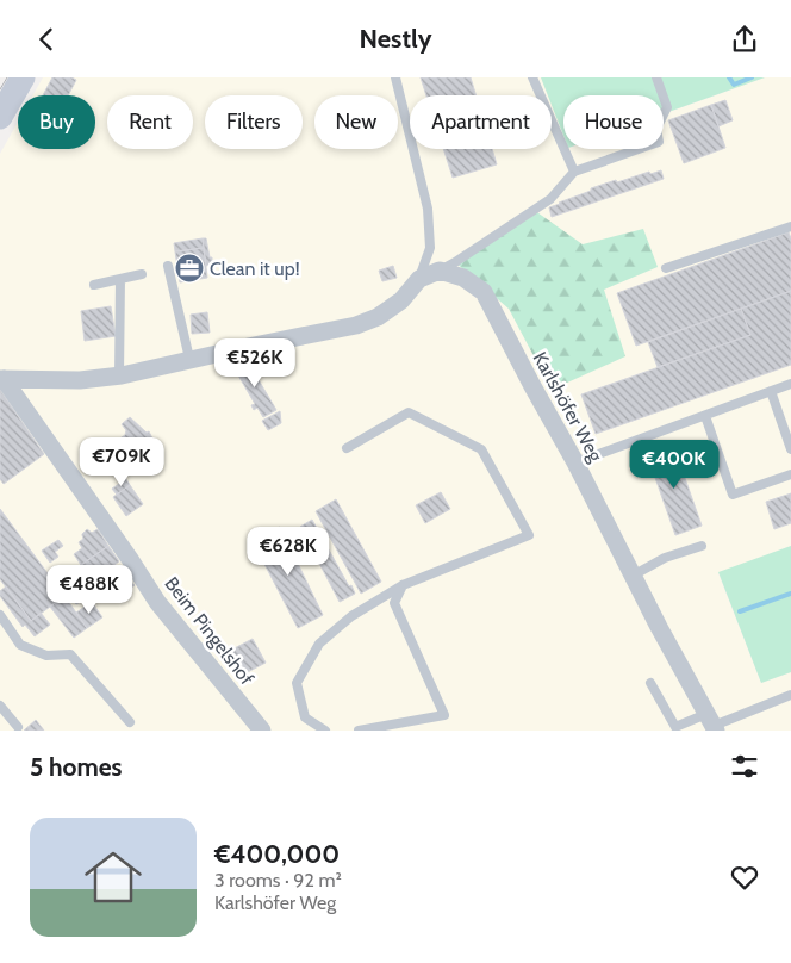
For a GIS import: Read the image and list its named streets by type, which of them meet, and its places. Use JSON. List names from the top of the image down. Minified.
{"streets":{"street":["Karlshöfer Weg","Beim Pingelshof"]},"places":{"office":["Clean it up!"]},"page":{"header":"Nestly","chip":["Buy","Rent","Filters","New","Apartment","House"],"price":["€526K","€709K","€400K","€628K","€488K"],"heading":"5 homes","list":[{"name":"€400,000","note":"3 rooms · 92 m² · Karlshöfer Weg"}]}}
